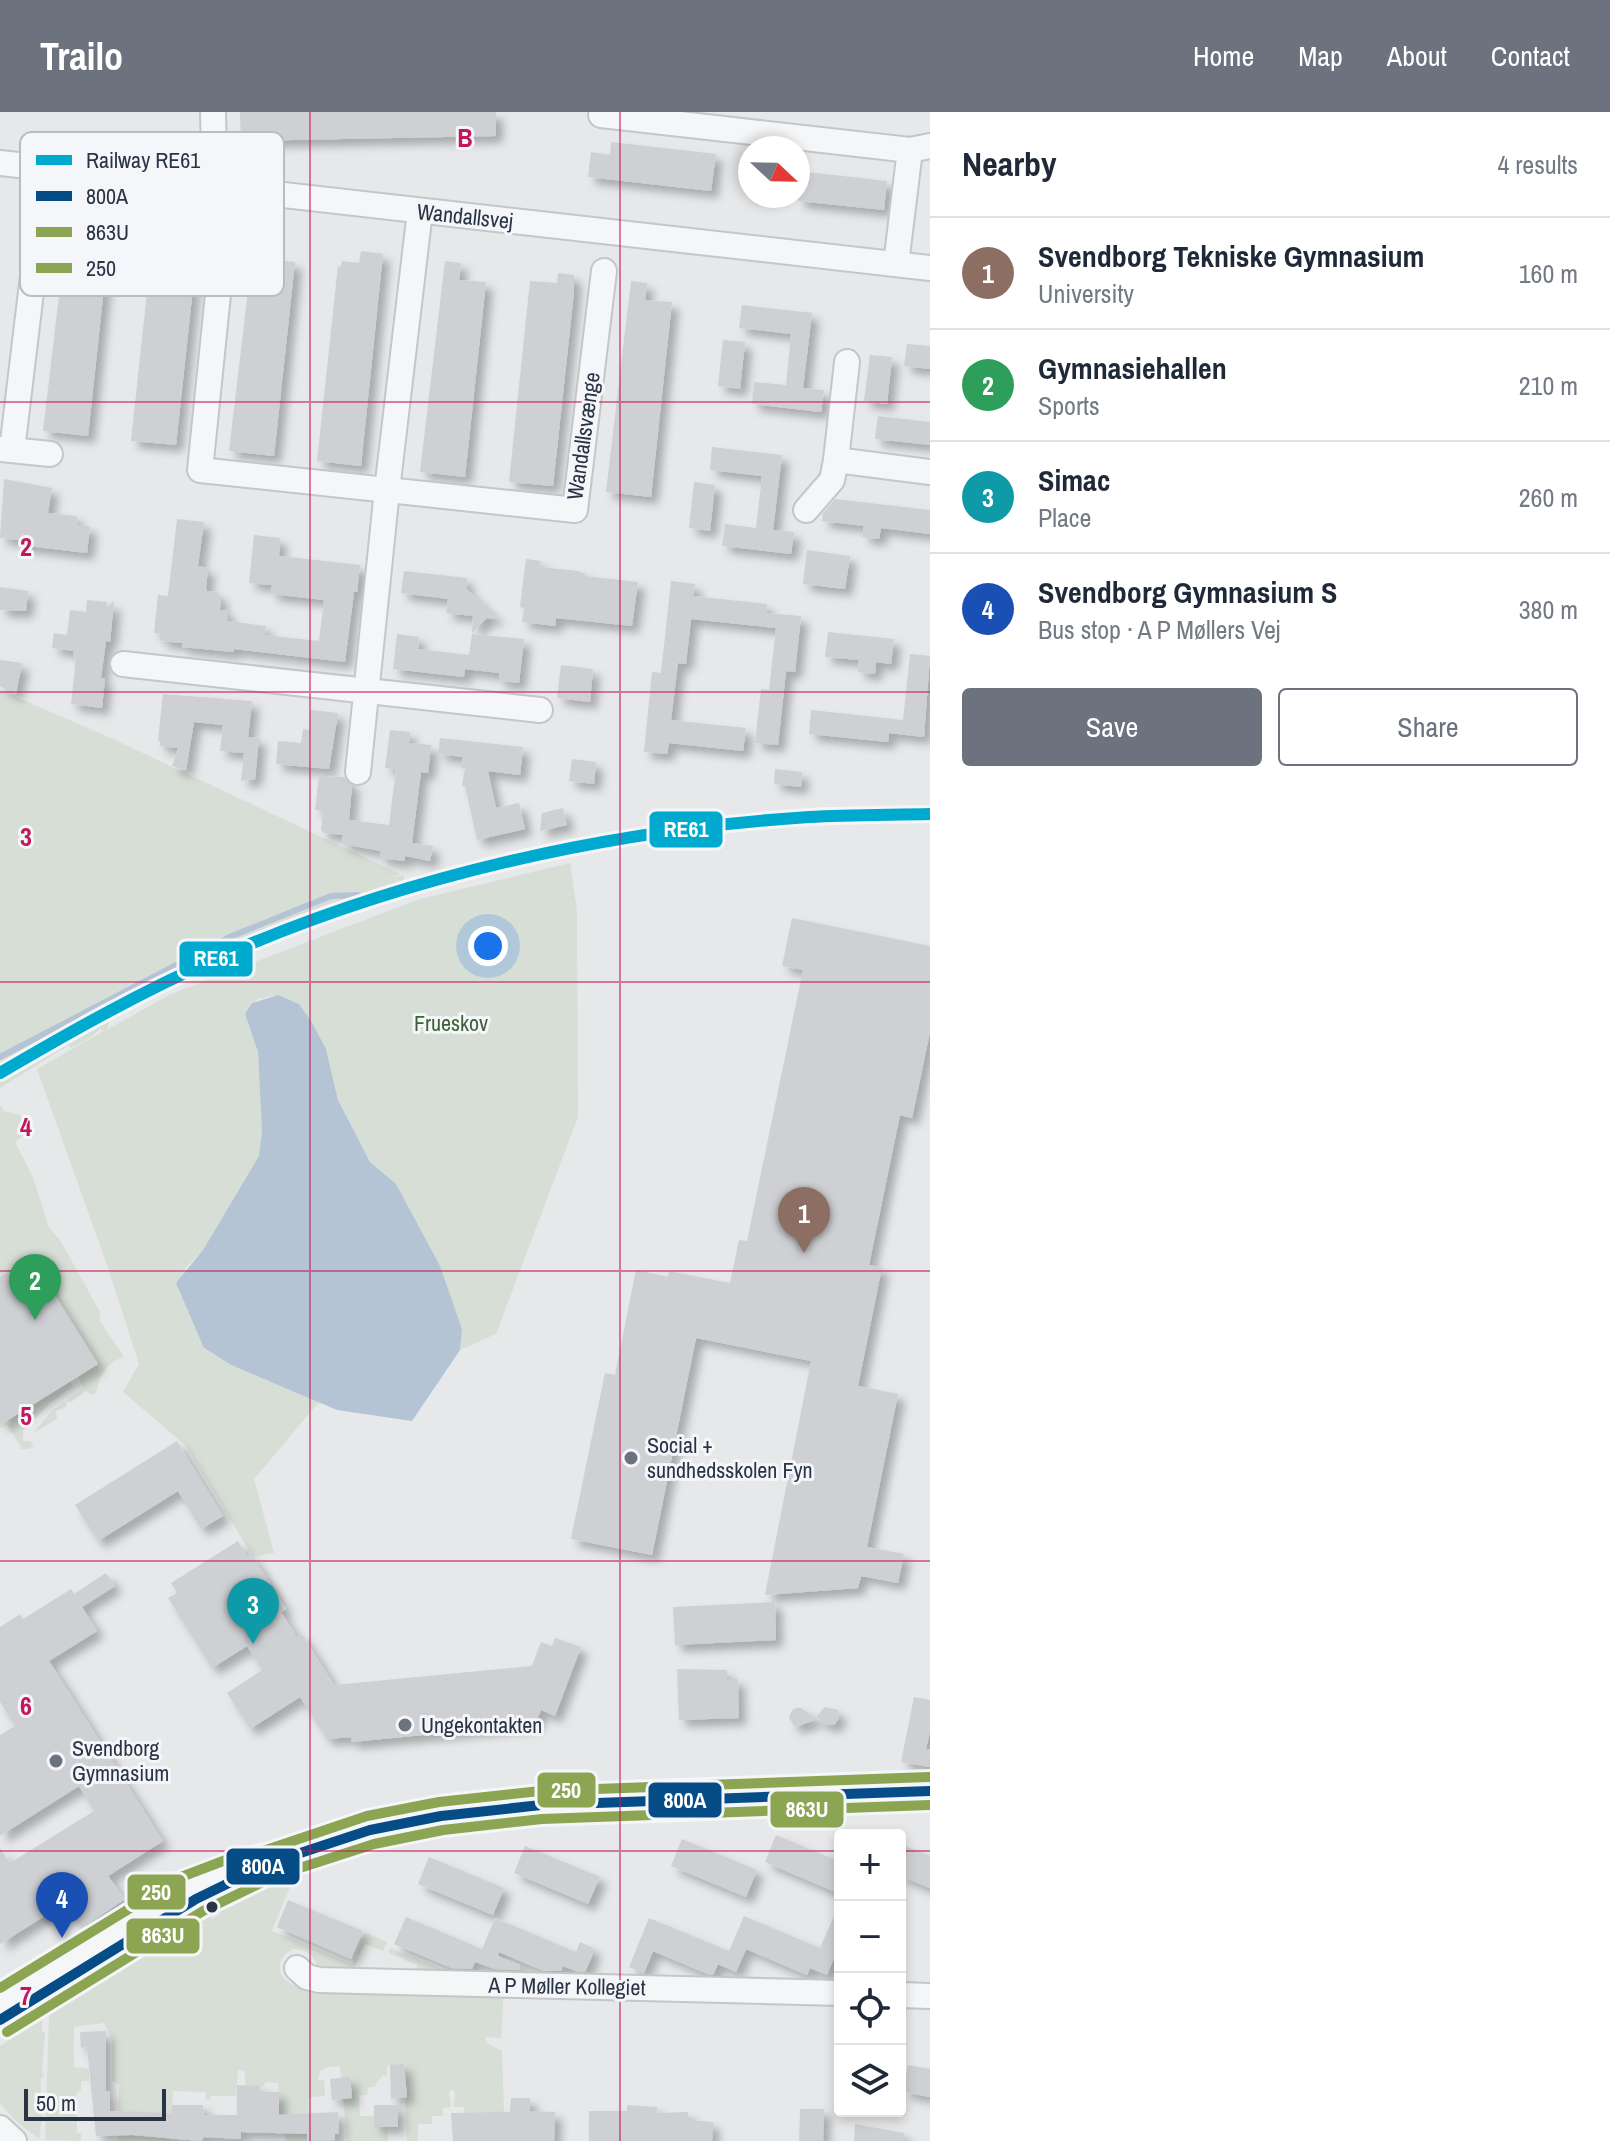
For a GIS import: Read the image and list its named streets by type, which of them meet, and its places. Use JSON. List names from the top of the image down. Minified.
{"streets":{"street":["Wandallsvej","Wandallsvænge","A P Møller Kollegiet"]},"parks":["Frueskov"],"places":["Social + sundhedsskolen Fyn","Ungekontakten","Svendborg Gymnasium"],"lines":["rail line RE61","transit line 250","transit line 800A","transit line 863U"],"legend":["Railway RE61","800A","863U","250"],"scale_bar":"50 m","north":"right","page":{"header":"Trailo","nav":["Home","Map","About","Contact"],"heading":["Nearby","4 results"],"list":[{"mark":"1","name":"Svendborg Tekniske Gymnasium","note":"University","value":"160 m"},{"mark":"2","name":"Gymnasiehallen","note":"Sports","value":"210 m"},{"mark":"3","name":"Simac","note":"Place","value":"260 m"},{"mark":"4","name":"Svendborg Gymnasium S","note":"Bus stop · A P Møllers Vej","value":"380 m"}],"buttons":["Save","Share"],"pins":["1","2","3","4"],"map_buttons":["+","−"],"scale":"50 m"},"grid":{"columns":["B"],"rows":["2","3","4","5","6","7"]}}
